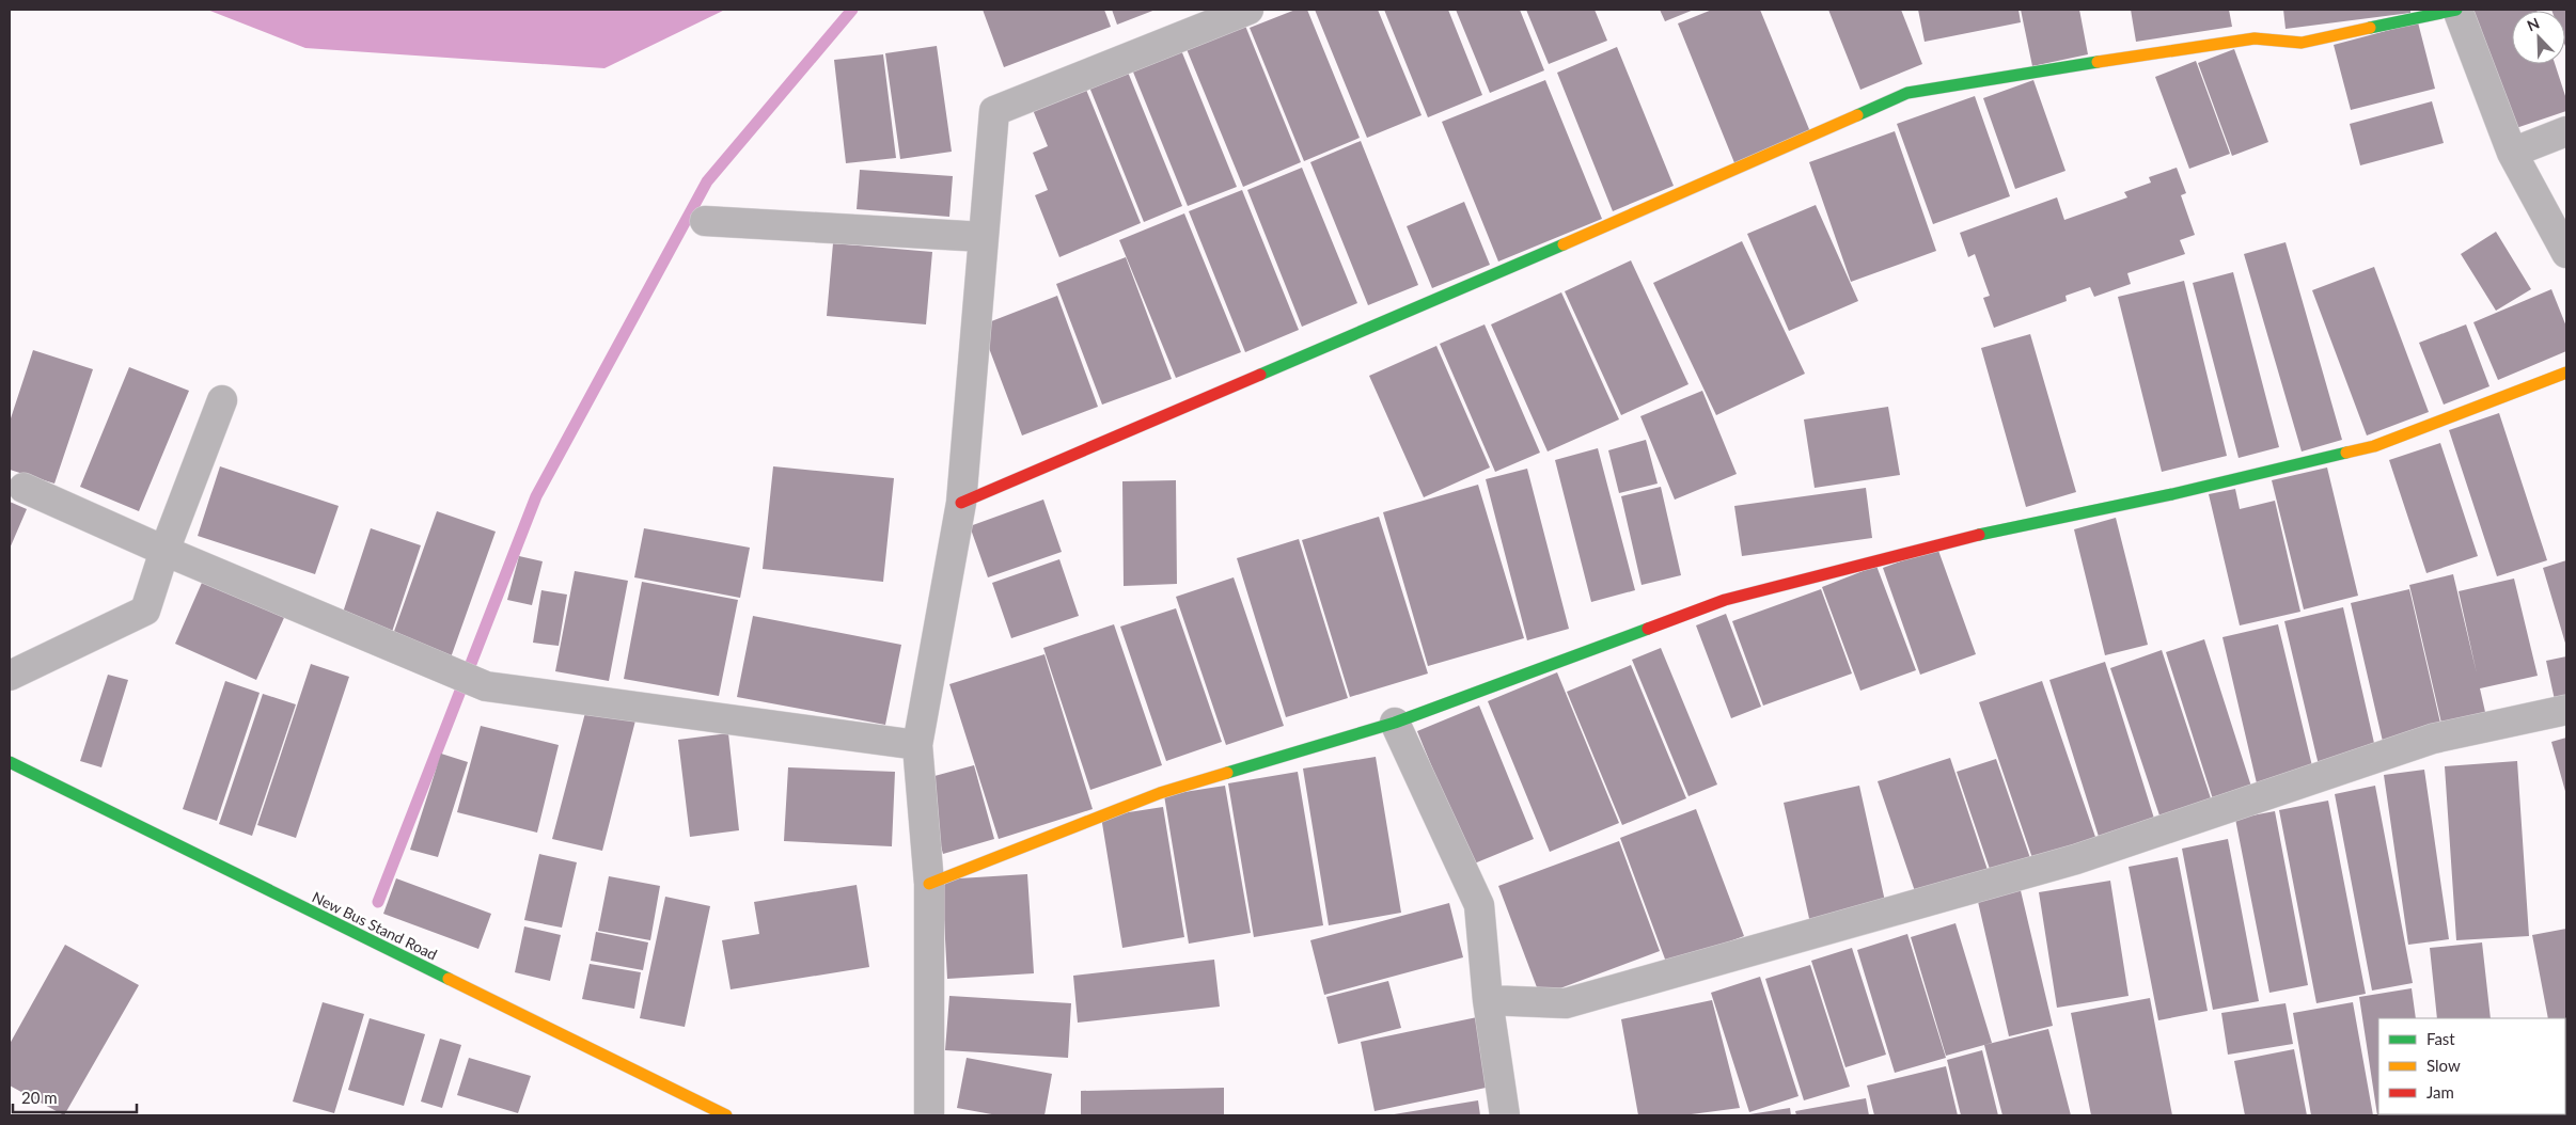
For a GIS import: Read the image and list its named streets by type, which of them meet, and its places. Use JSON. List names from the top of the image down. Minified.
{"streets":{"main road":["New Bus Stand Road"]},"legend":["Fast","Slow","Jam"],"scale_bar":"20 m","north":"top left"}
